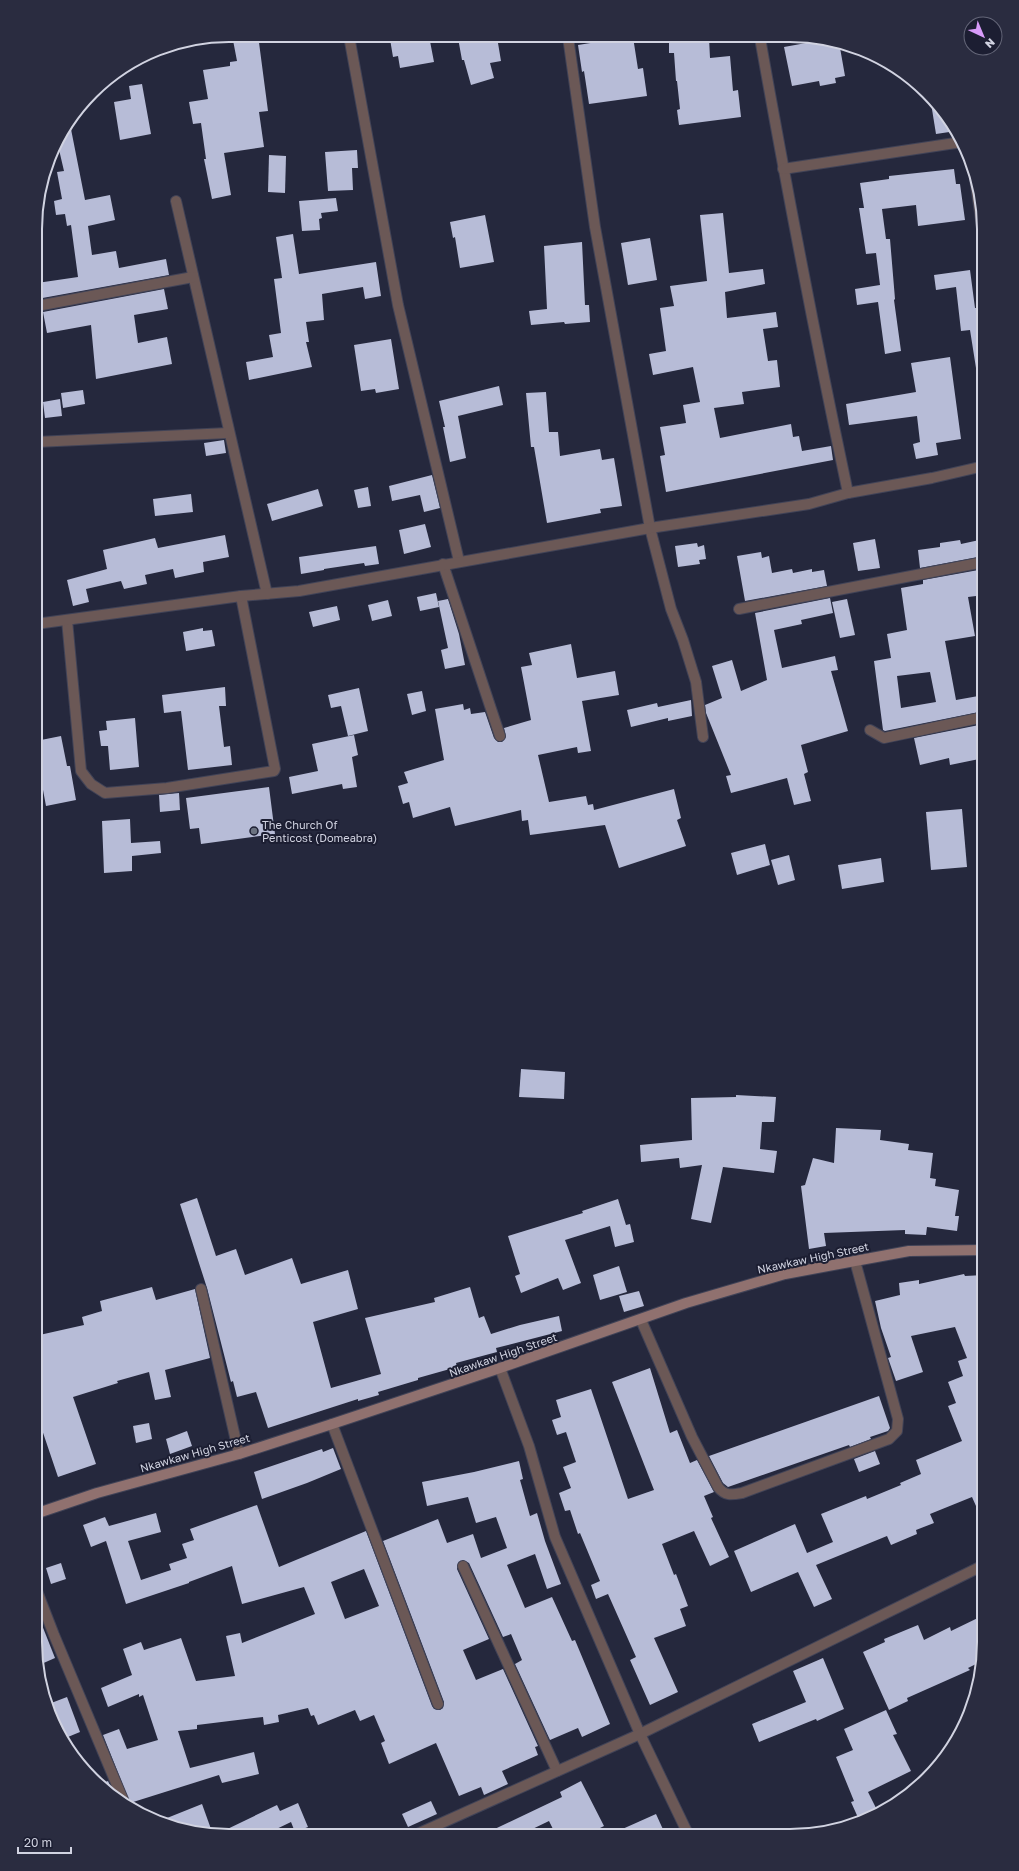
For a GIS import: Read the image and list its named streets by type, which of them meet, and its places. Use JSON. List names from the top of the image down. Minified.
{"streets":{"main road":["Nkawkaw High Street"]},"places":["The Church Of Penticost (Domeabra)"],"scale_bar":"20 m","north":"bottom right"}
